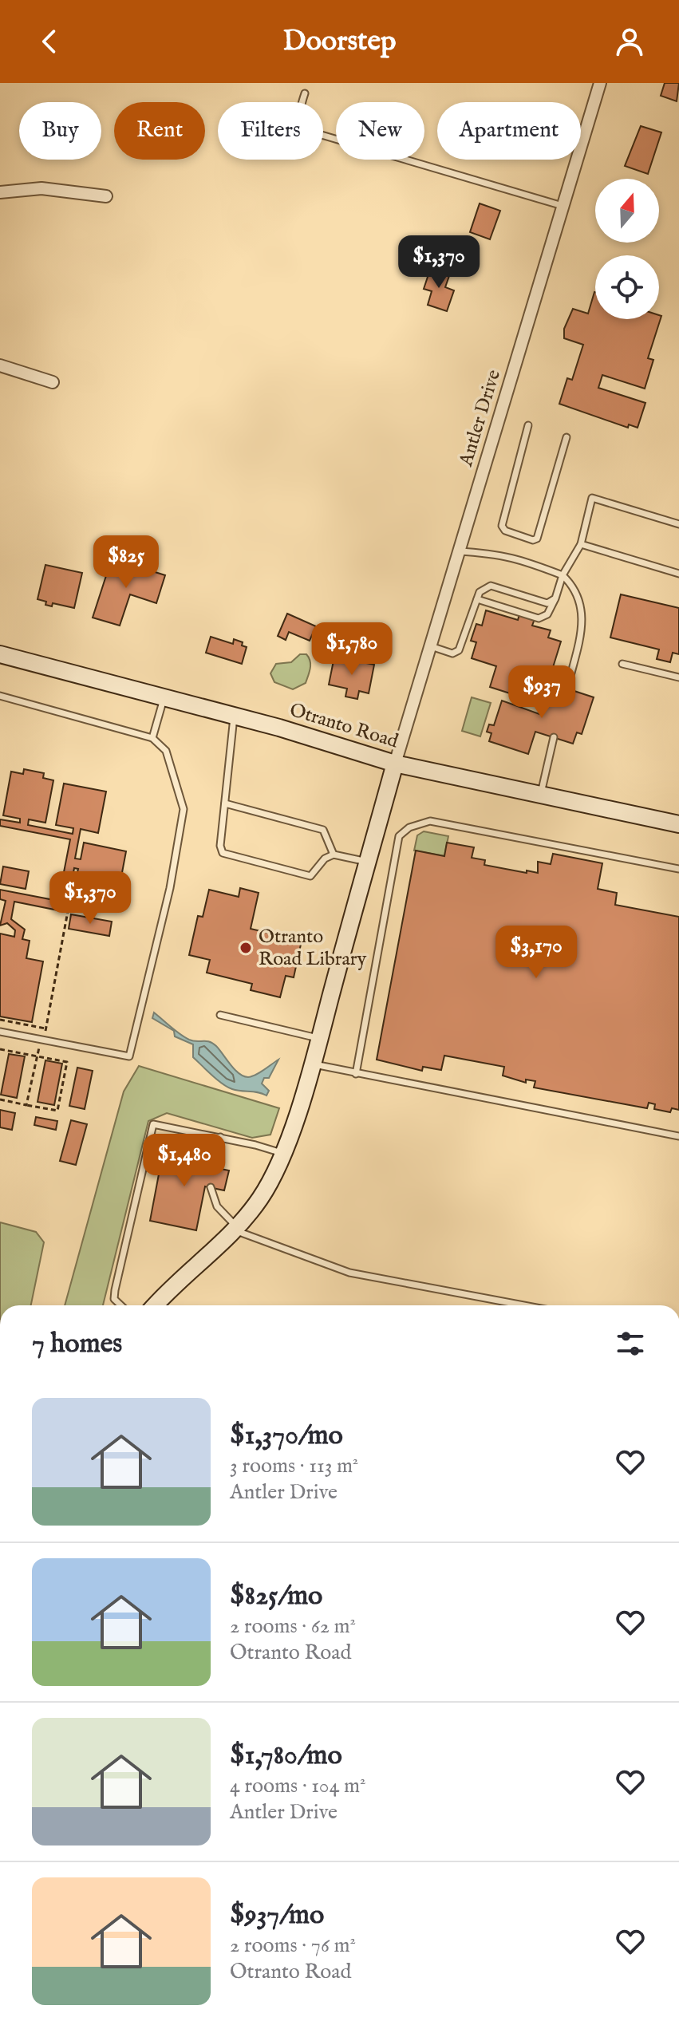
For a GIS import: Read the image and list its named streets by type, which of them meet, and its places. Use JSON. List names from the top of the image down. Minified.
{"streets":{"street":["Antler Drive","Otranto Road"]},"crossings":[["Antler Drive","Otranto Road"]],"places":["Otranto Road Library"],"north":"top","page":{"header":"Doorstep","chip":["Buy","Rent","Filters","New","Apartment"],"price":["$1,370","$825","$1,780","$937","$1,370","$3,170","$1,480"],"heading":"7 homes","list":[{"name":"$1,370/mo","note":"3 rooms · 113 m² · Antler Drive"},{"name":"$825/mo","note":"2 rooms · 62 m² · Otranto Road"},{"name":"$1,780/mo","note":"4 rooms · 104 m² · Antler Drive"},{"name":"$937/mo","note":"2 rooms · 76 m² · Otranto Road"}]}}
